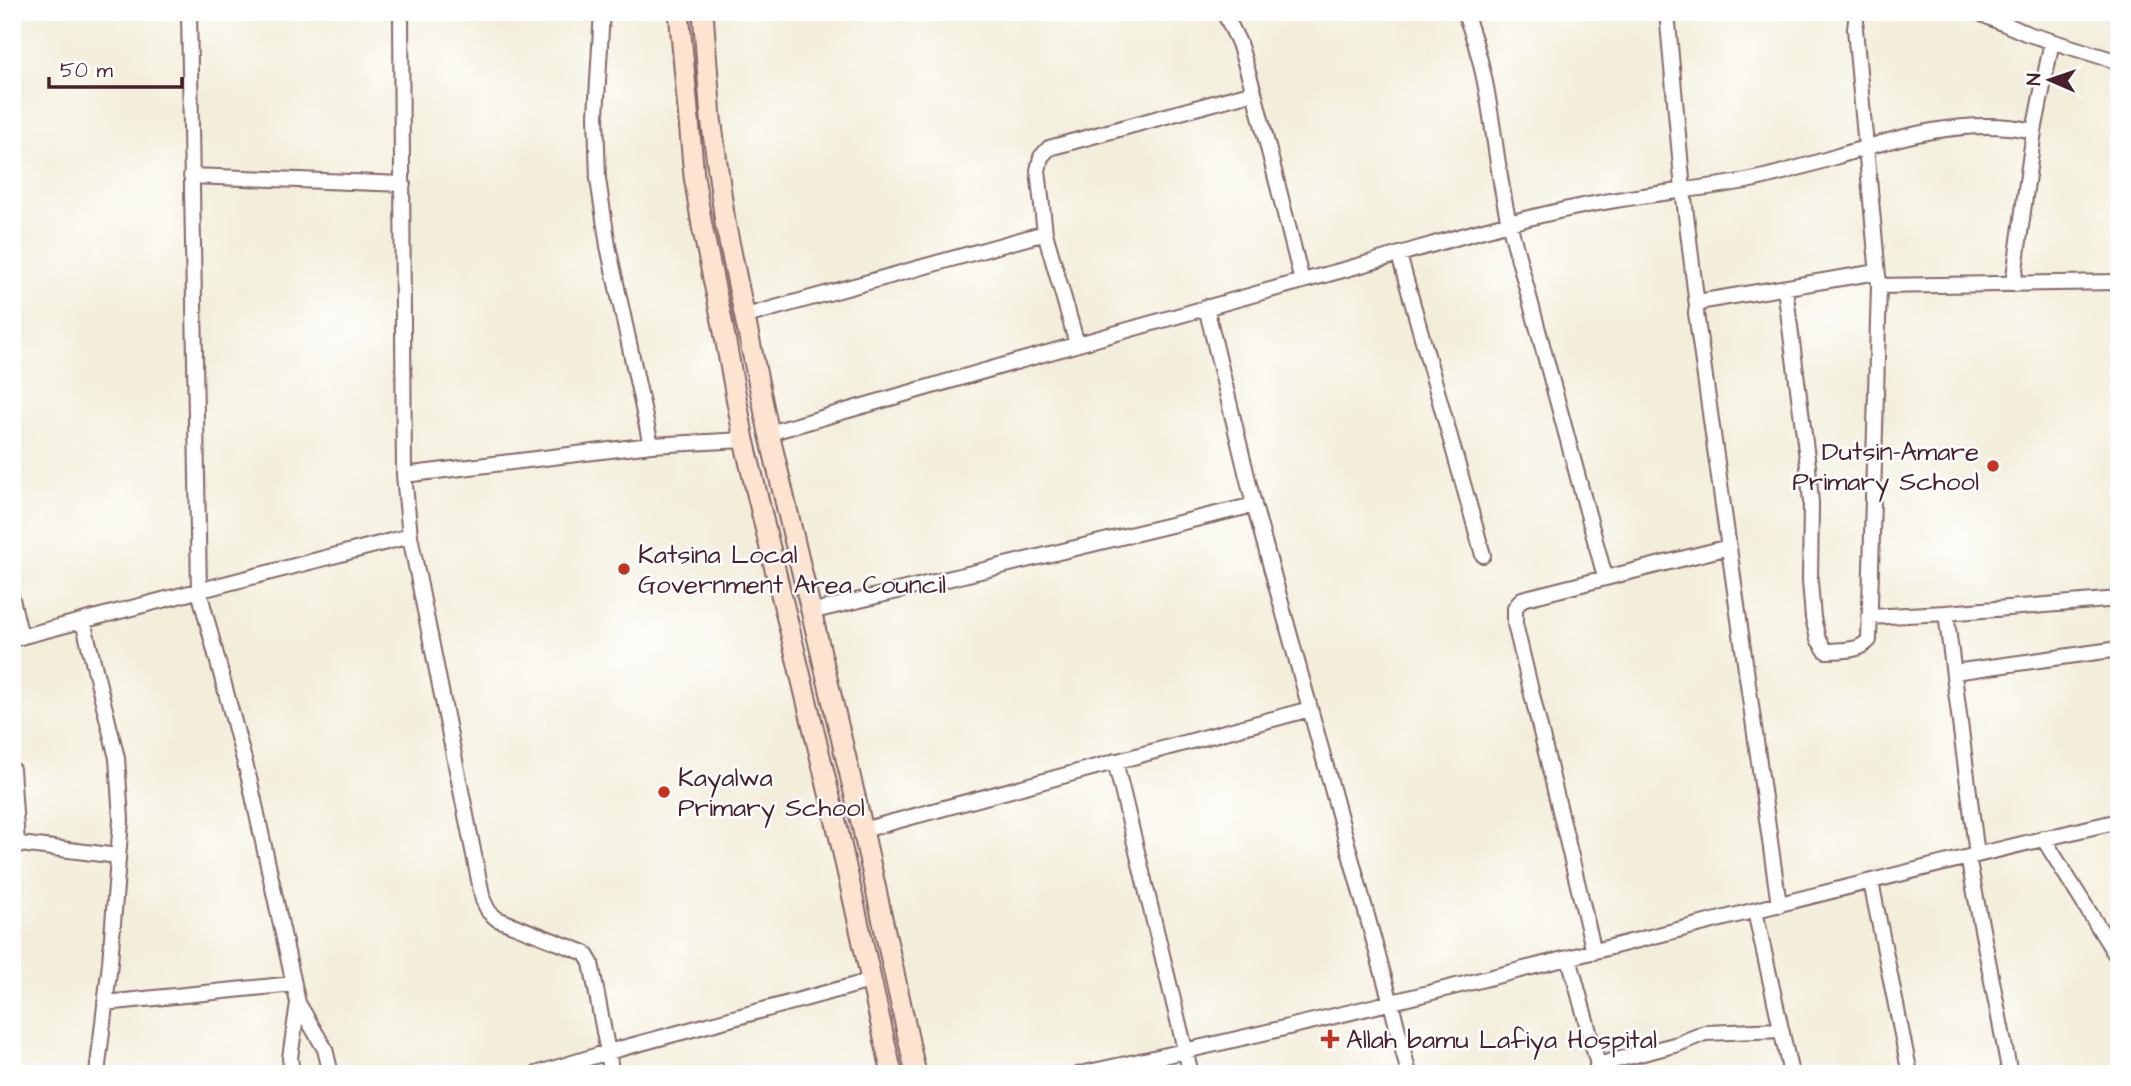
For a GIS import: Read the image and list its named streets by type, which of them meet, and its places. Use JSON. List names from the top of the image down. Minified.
{"places":{"other":["Dutsin-Amare Primary School","Katsina Local Government Area Council","Kayalwa Primary School"],"health":["Allah bamu Lafiya Hospital"]},"scale_bar":"50 m","north":"left"}
